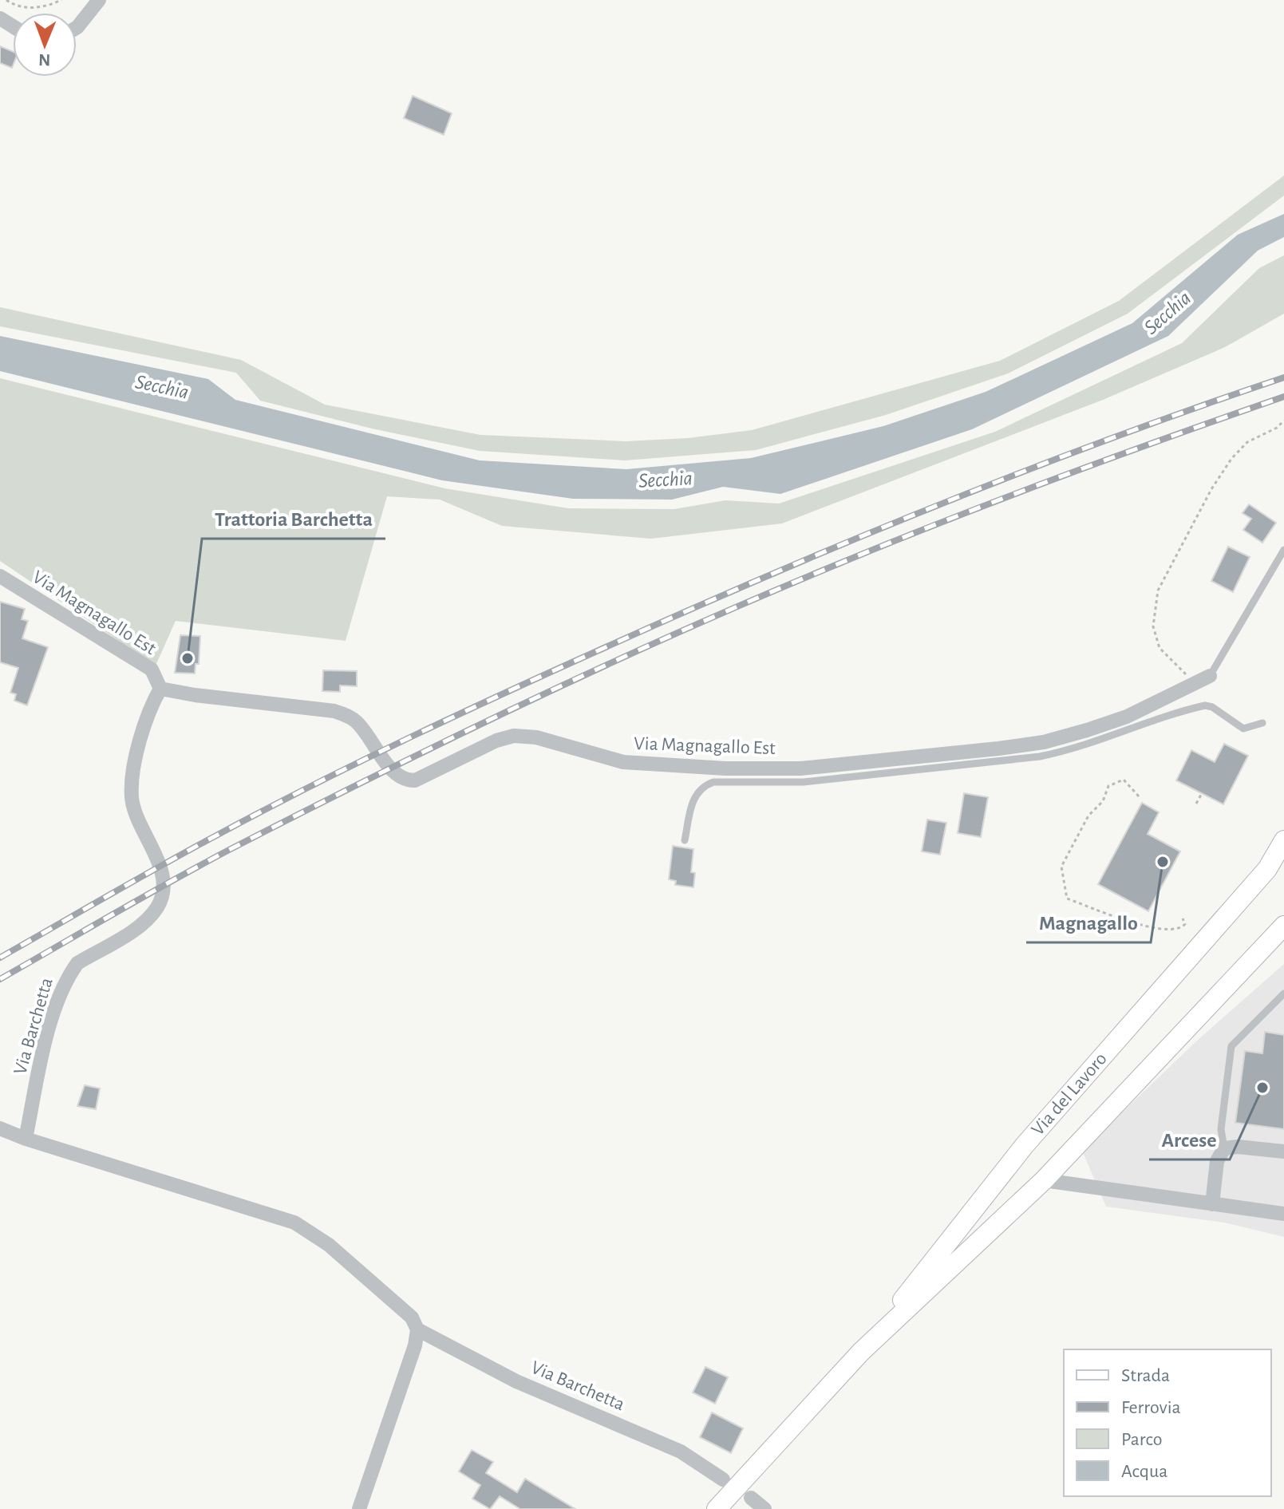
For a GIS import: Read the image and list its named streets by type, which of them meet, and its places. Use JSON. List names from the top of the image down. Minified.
{"streets":{"main road":["Via del Lavoro"],"street":["Via Magnagallo Est","Via Barchetta"]},"crossings":[["Via Magnagallo Est","Via Barchetta"]],"water":["Secchia"],"places":["Trattoria Barchetta","Magnagallo","Arcese"],"legend":["Strada","Ferrovia","Parco","Acqua"],"north":"bottom"}
